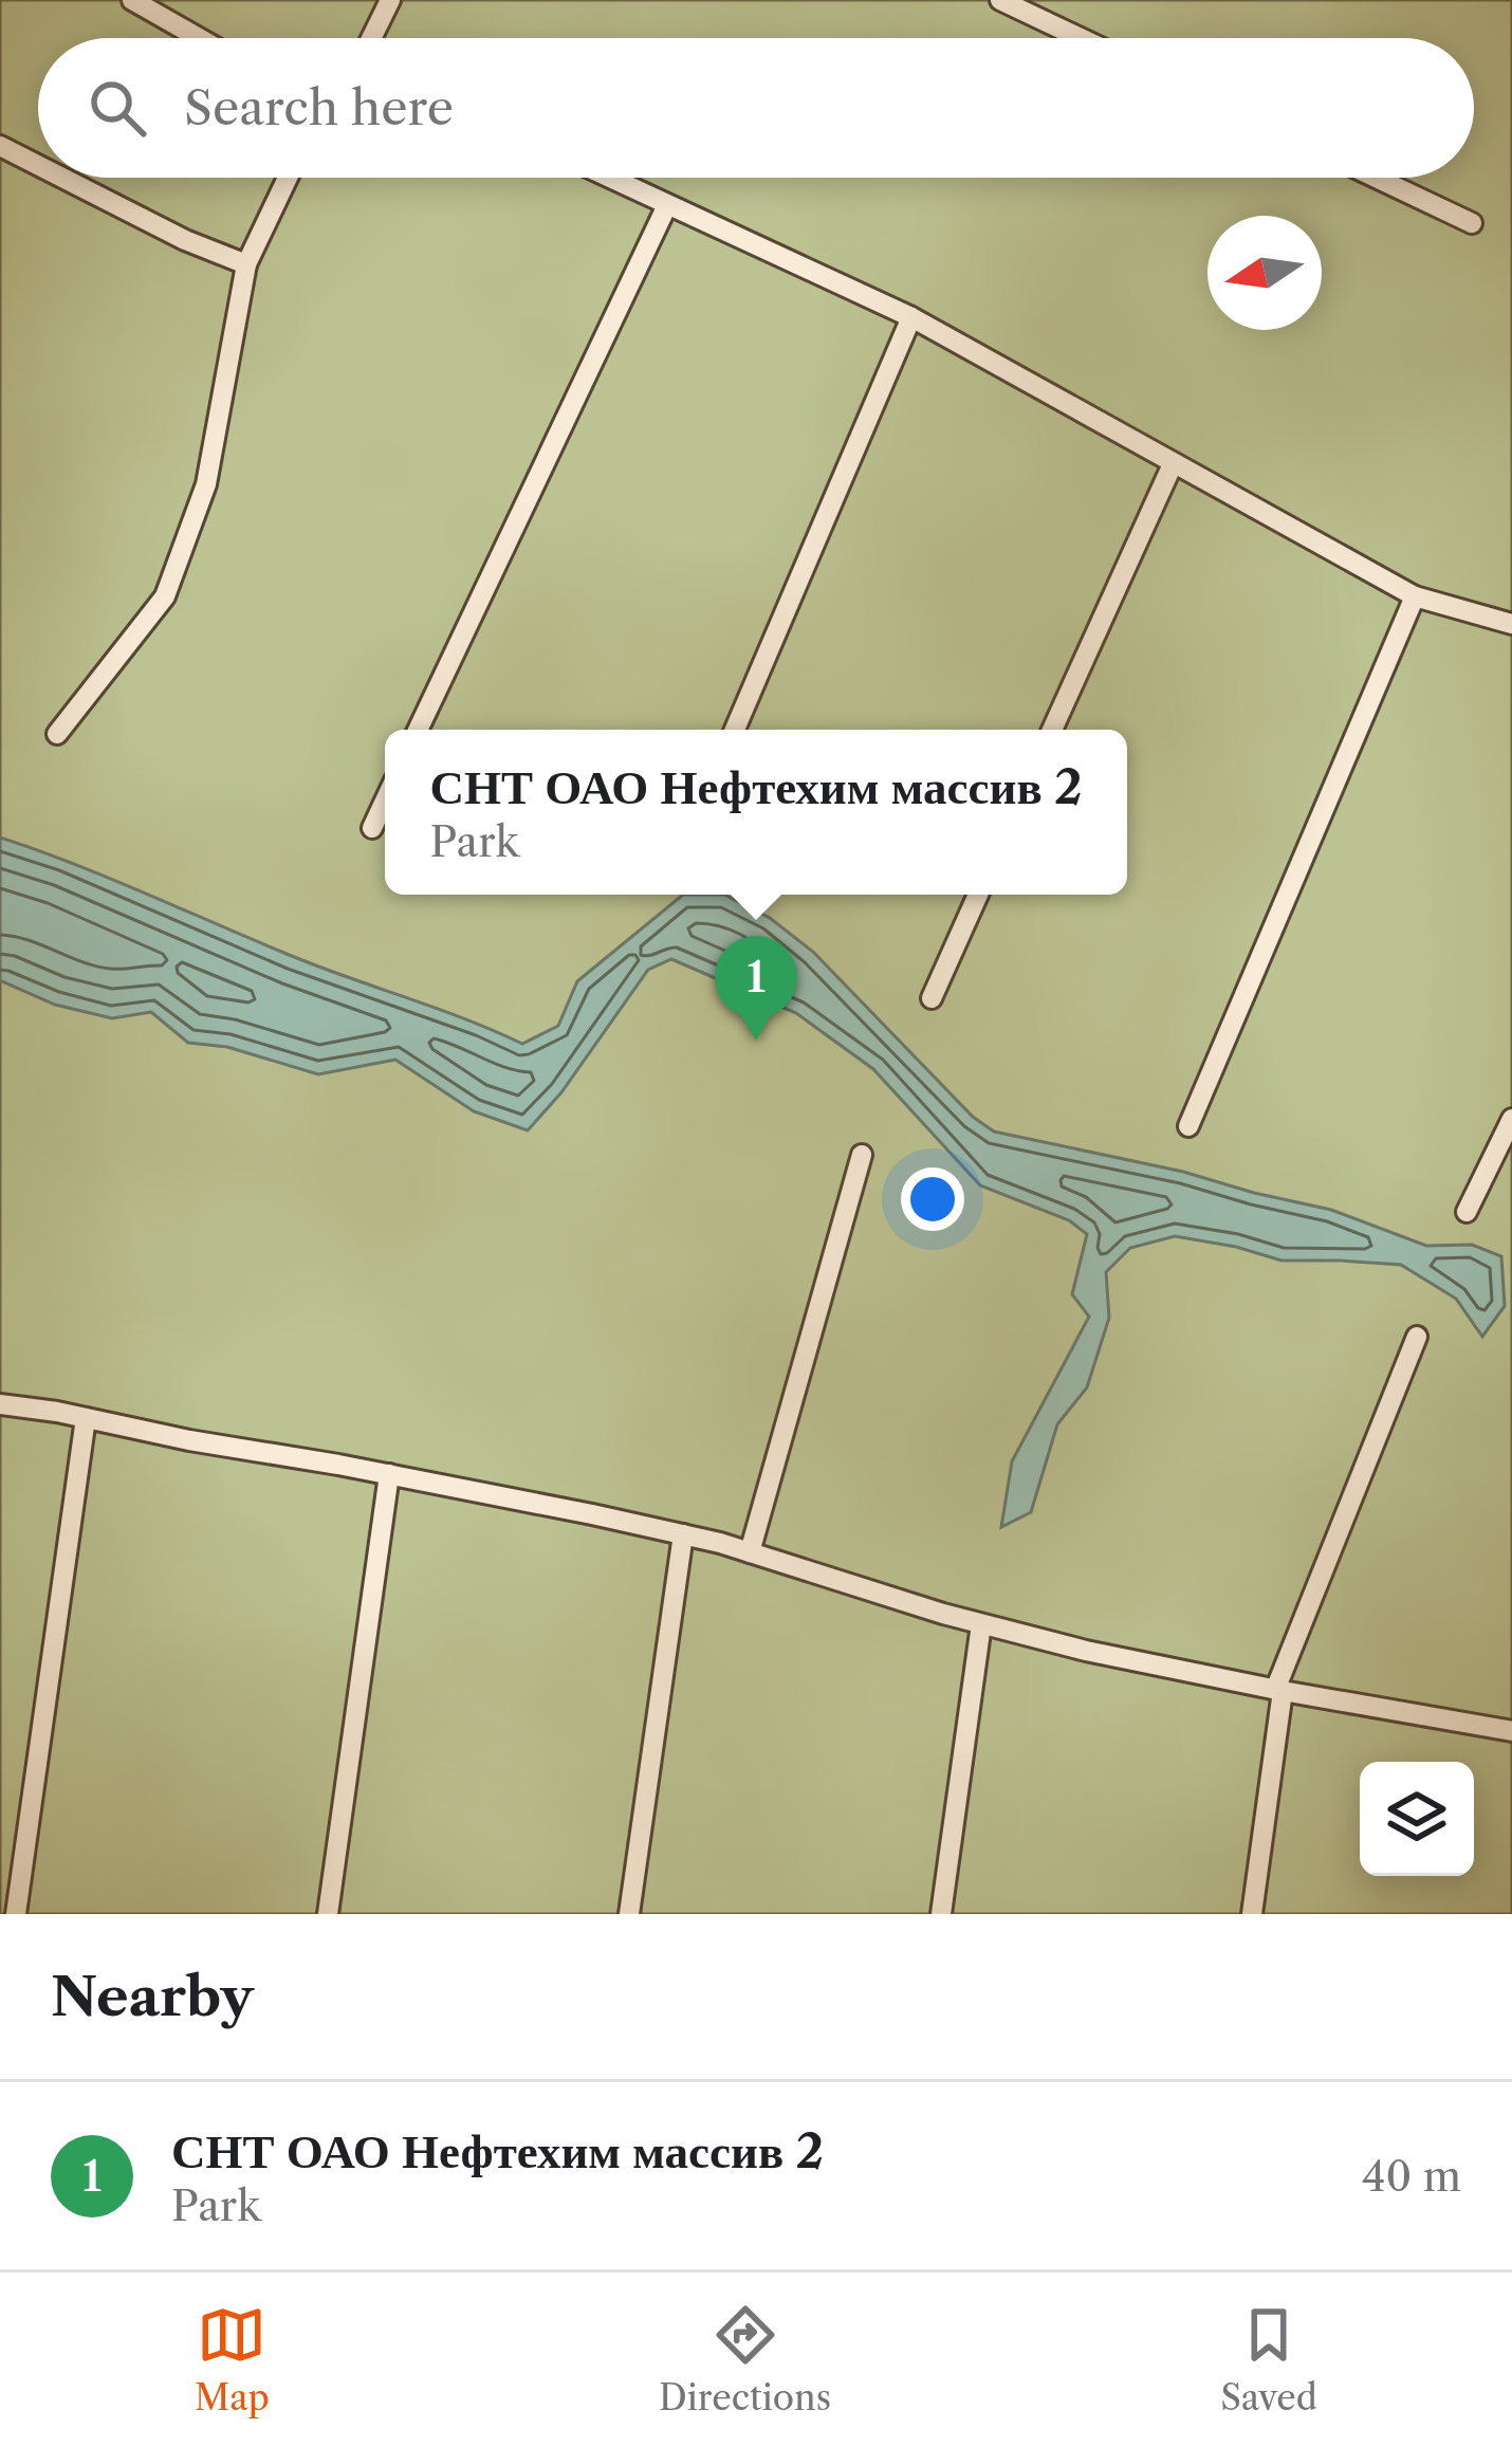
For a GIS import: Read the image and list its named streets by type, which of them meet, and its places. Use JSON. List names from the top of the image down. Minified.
{"north":"left","page":{"search":"Search here","popup":["СНТ ОАО Нефтехим массив 2","Park"],"pins":"1","heading":"Nearby","list":[{"mark":"1","name":"СНТ ОАО Нефтехим массив 2","note":"Park","value":"40 m"}],"nav":["Map","Directions","Saved"]}}
